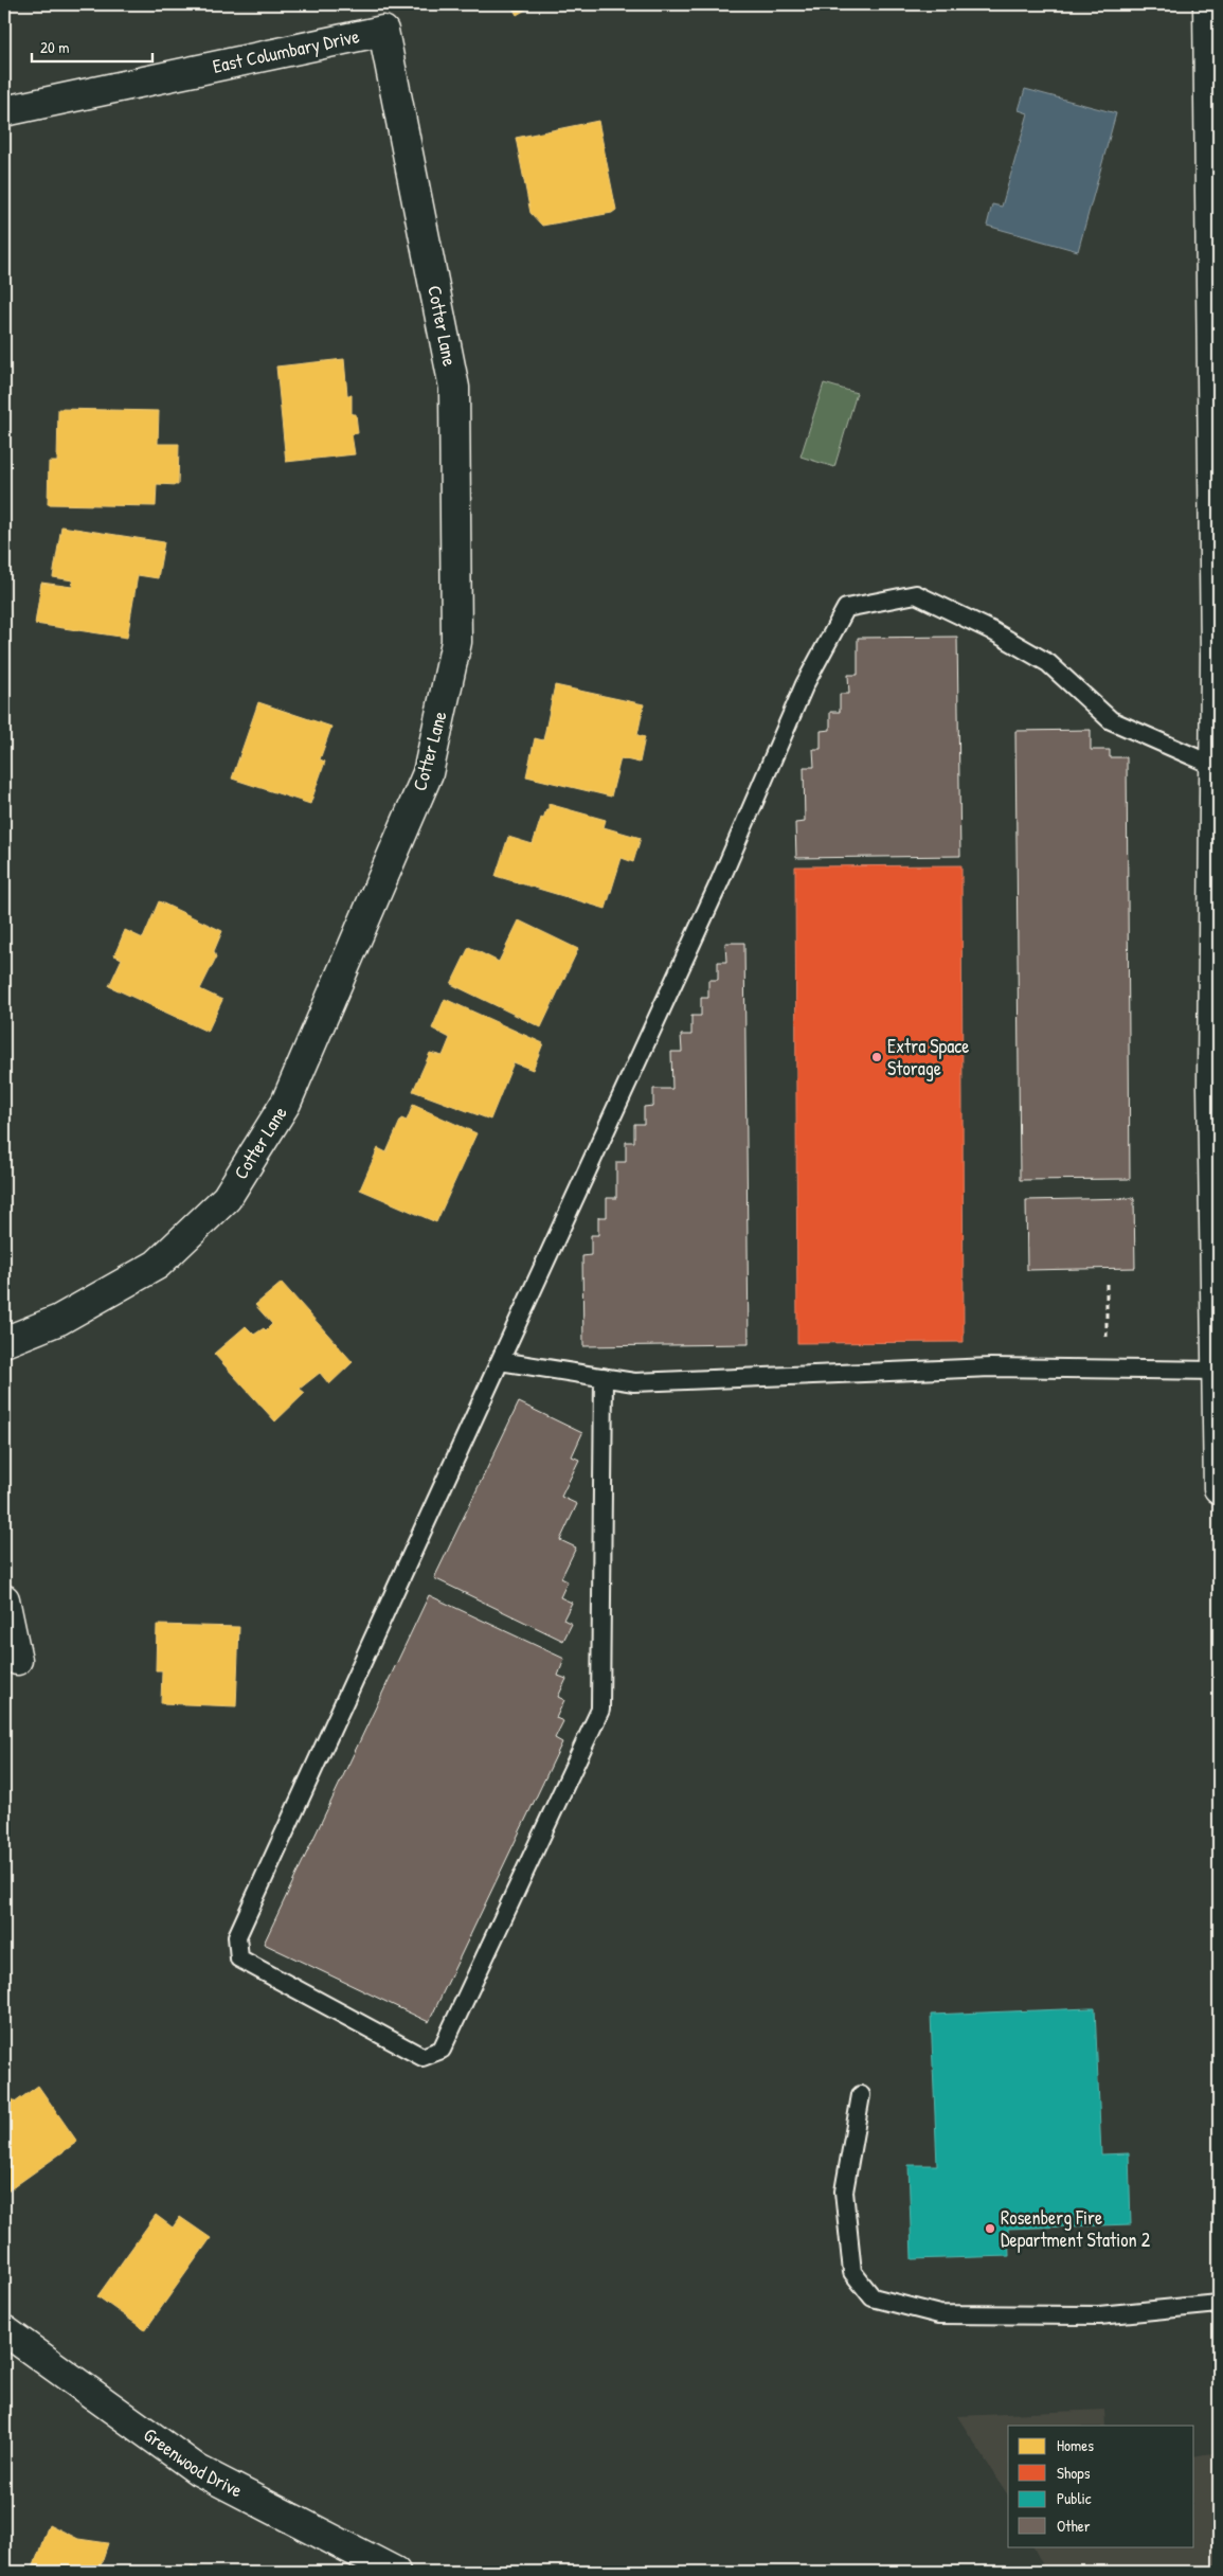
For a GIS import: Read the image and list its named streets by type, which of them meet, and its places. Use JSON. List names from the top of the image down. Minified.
{"streets":{"street":["East Columbary Drive","Cotter Lane","Greenwood Drive"]},"crossings":[["East Columbary Drive","Cotter Lane"]],"places":["Extra Space Storage","Rosenberg Fire Department Station 2"],"legend":["Homes","Shops","Public","Other"],"scale_bar":"20 m"}
